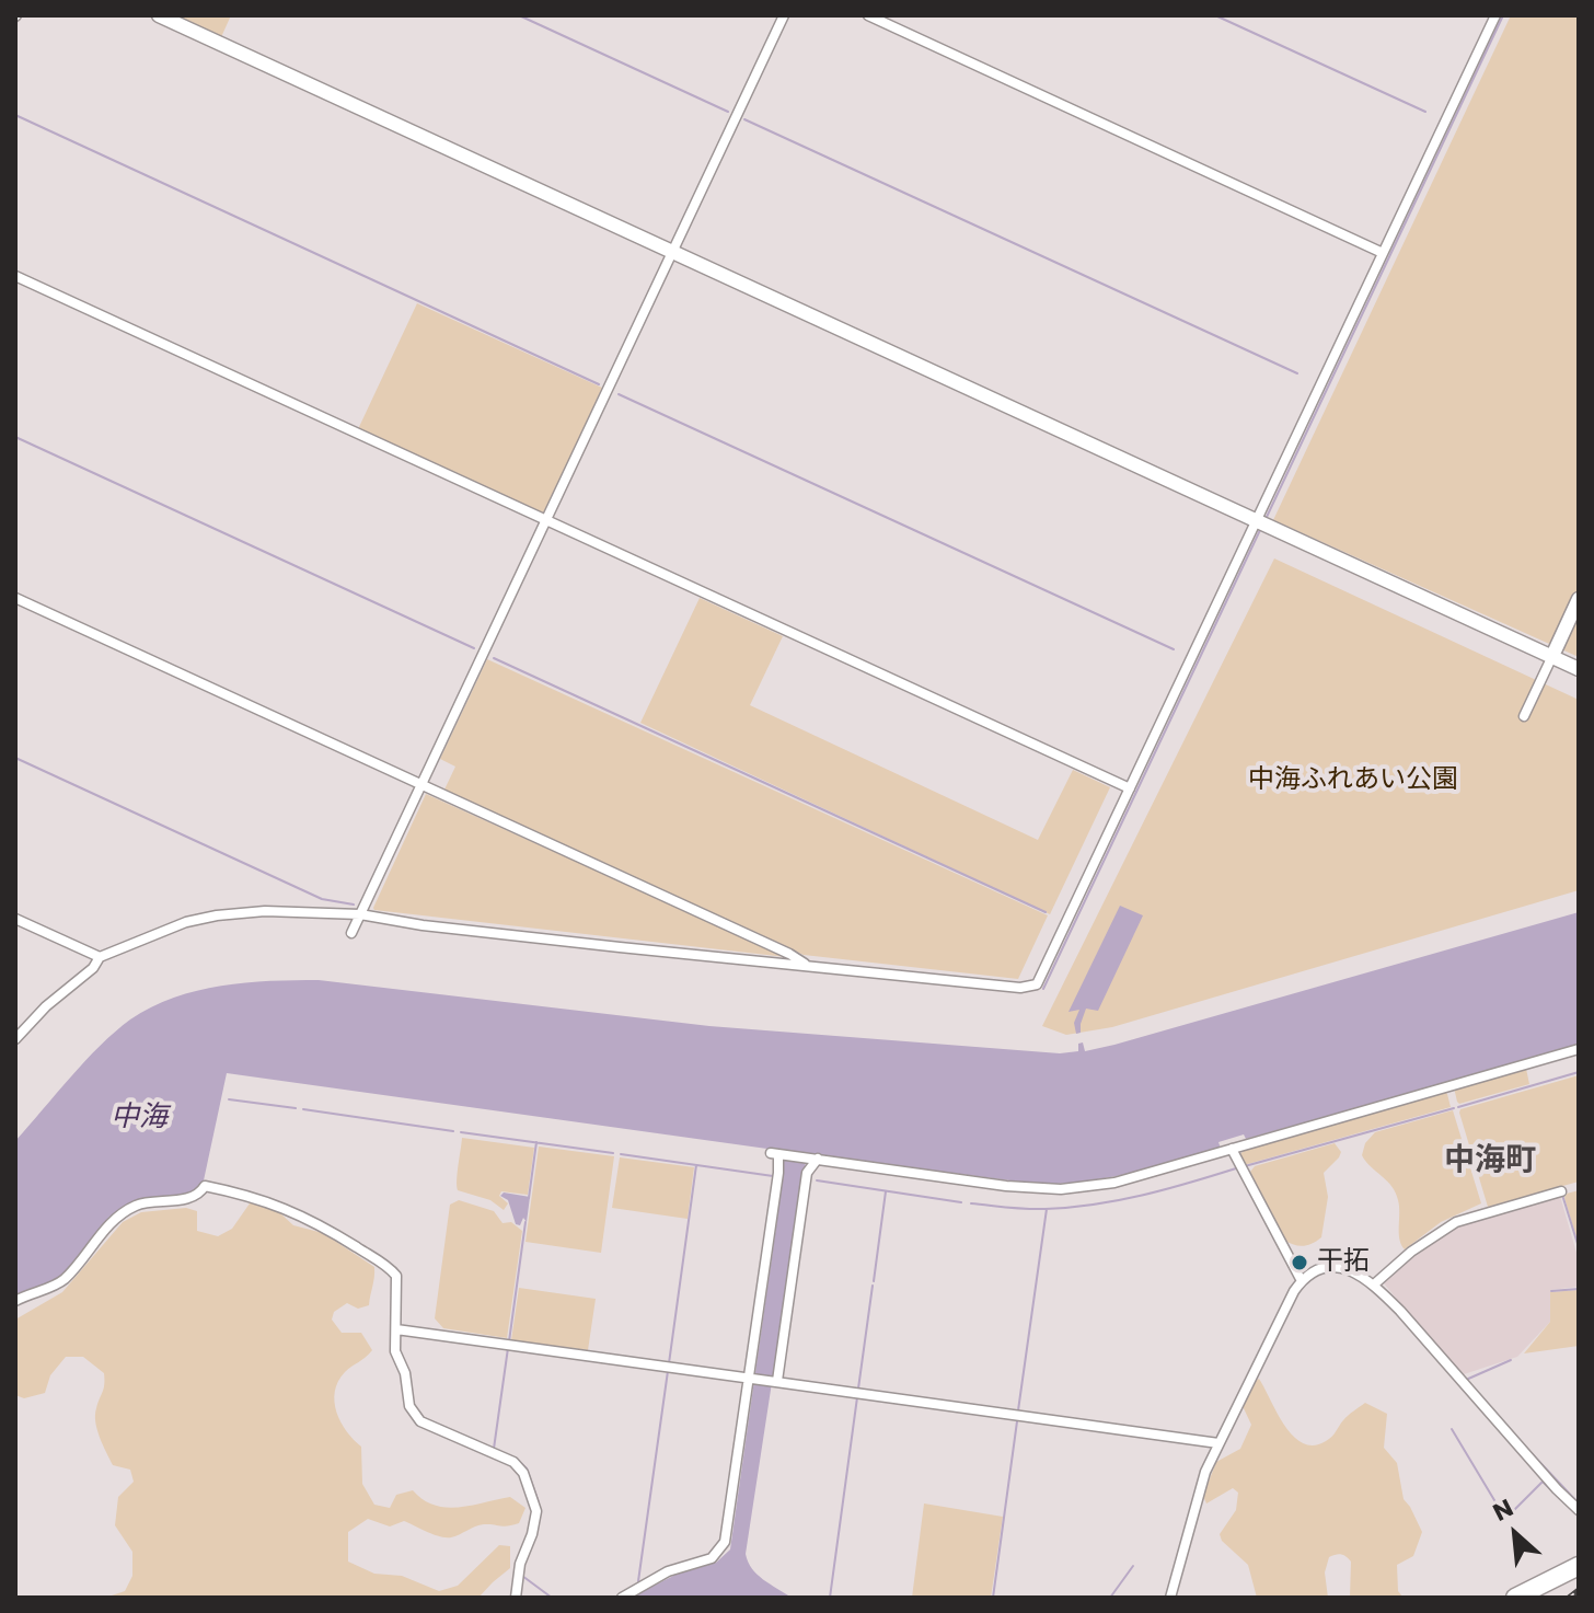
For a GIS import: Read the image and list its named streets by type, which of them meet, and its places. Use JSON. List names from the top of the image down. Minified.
{"districts":["中海町"],"water":["中海"],"parks":["中海ふれあい公園"],"places":["干拓"],"north":"top left"}
